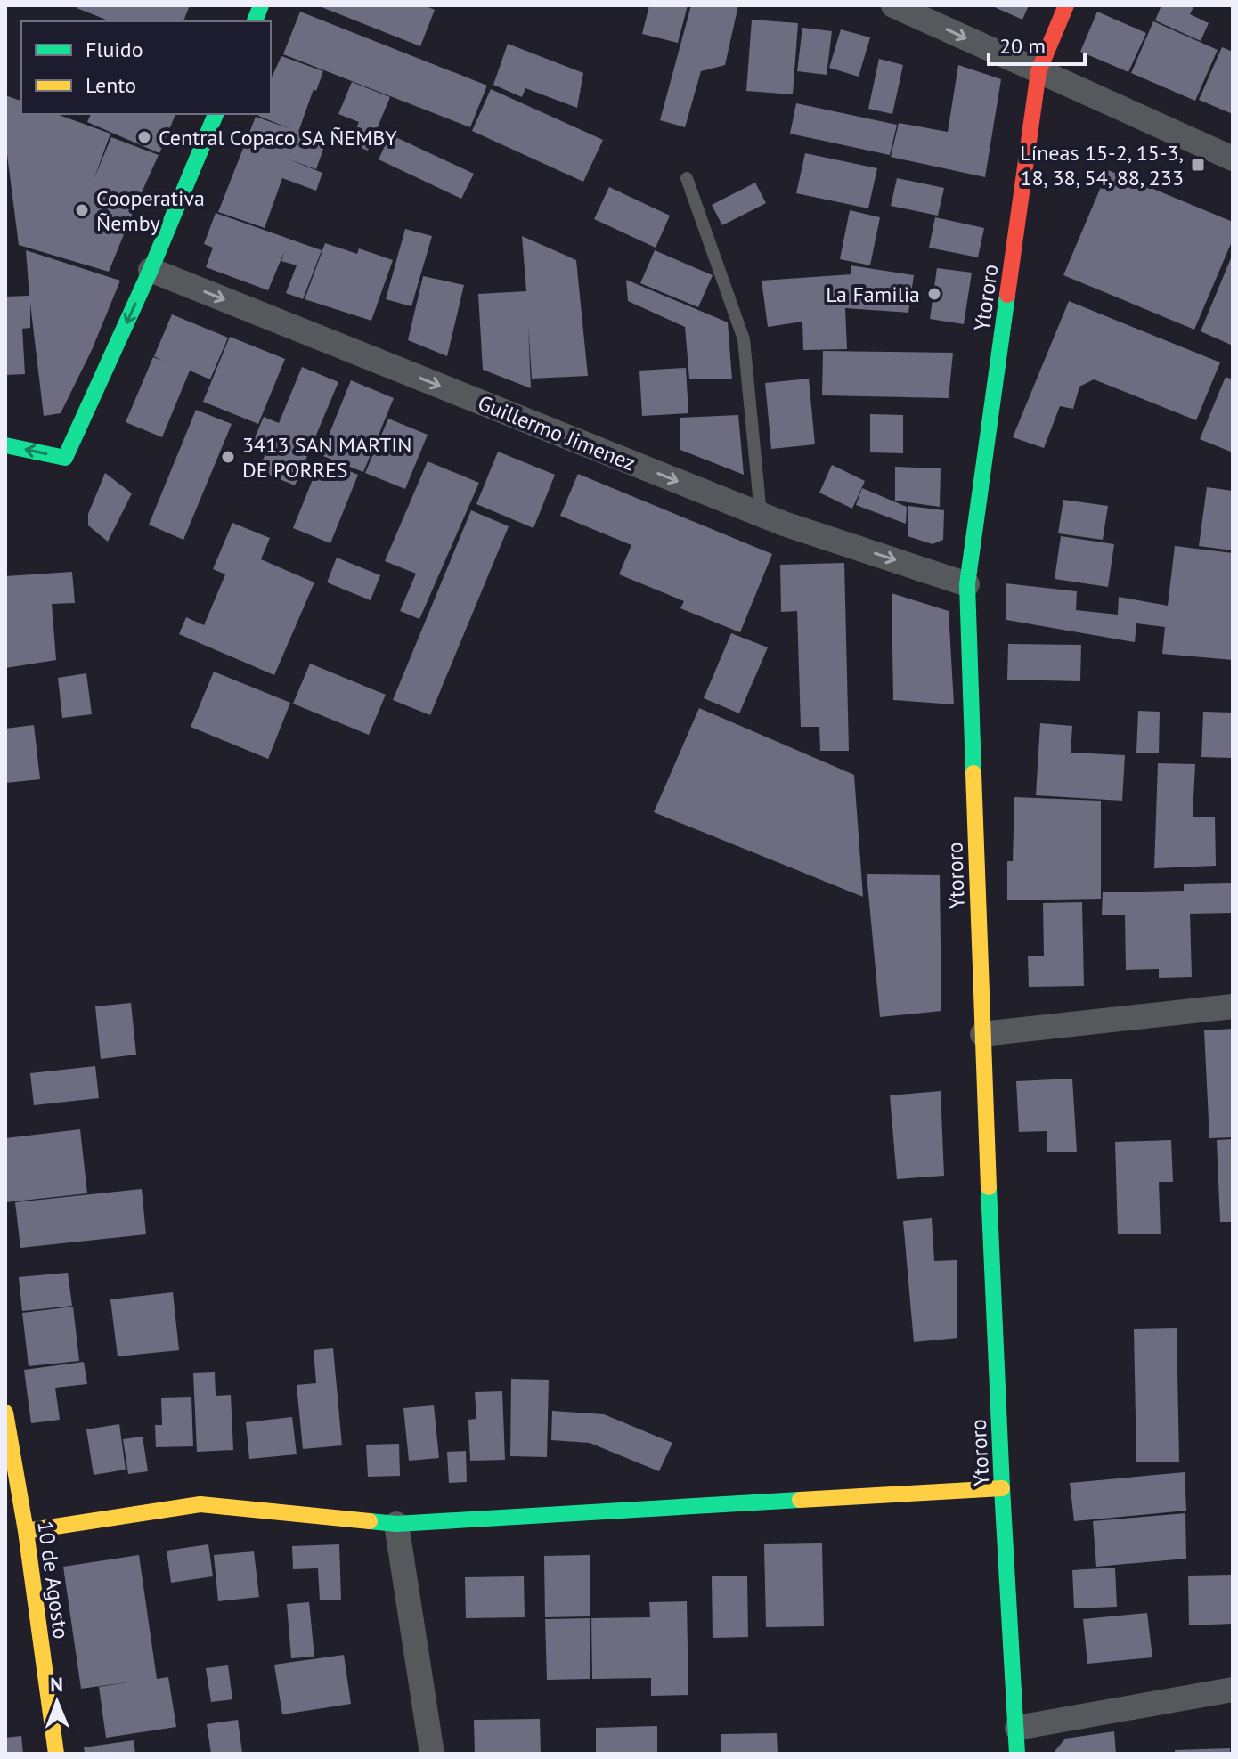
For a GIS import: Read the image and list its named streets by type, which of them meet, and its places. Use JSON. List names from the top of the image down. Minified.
{"streets":{"street":["Ytororo","Guillermo Jimenez","10 de Agosto"]},"crossings":[["Ytororo","Guillermo Jimenez"]],"one_way":["Guillermo Jimenez"],"places":{"other":["Central Copaco SA ÑEMBY","Cooperativa Ñemby","La Familia","3413 SAN MARTIN DE PORRES"],"transit":["Líneas 15-2, 15-3, 18, 38, 54, 88, 233"]},"legend":["Fluido","Lento"],"scale_bar":"20 m","north":"top"}
